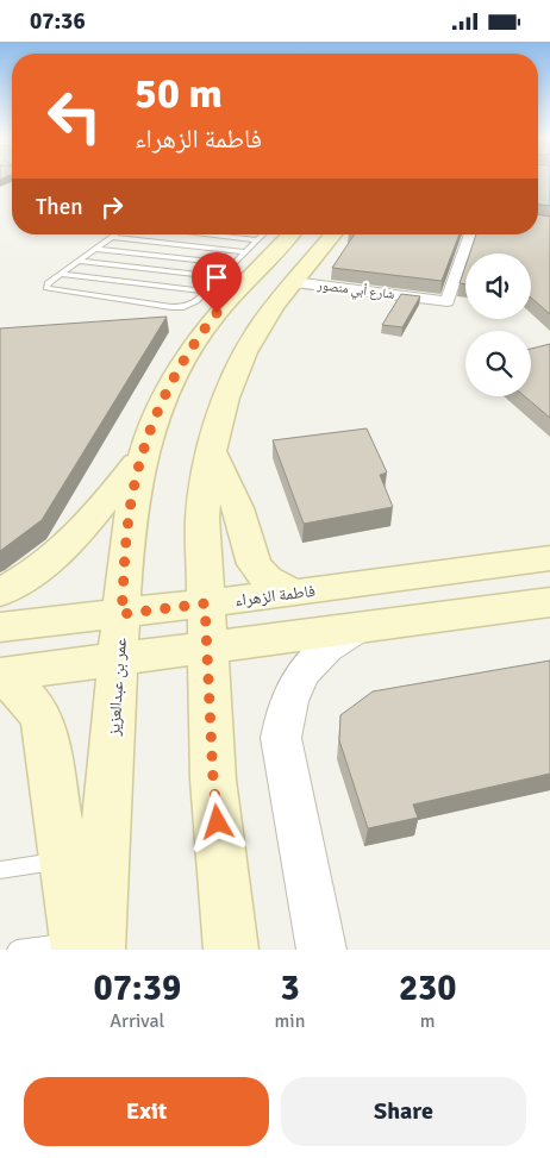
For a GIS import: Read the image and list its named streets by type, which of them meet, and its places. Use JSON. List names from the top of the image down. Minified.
{"streets":{"main road":["فاطمة الزهراء","عمر بن عبدالعزيز"],"street":["شارع أبي منصور"]},"crossings":[["فاطمة الزهراء","عمر بن عبدالعزيز"]],"page":{"status":"07:36","turn":["50 m","فاطمة الزهراء"],"then":"Then","eta":["07:39","Arrival","3","min","230","m"],"buttons":["Exit","Share"]}}
